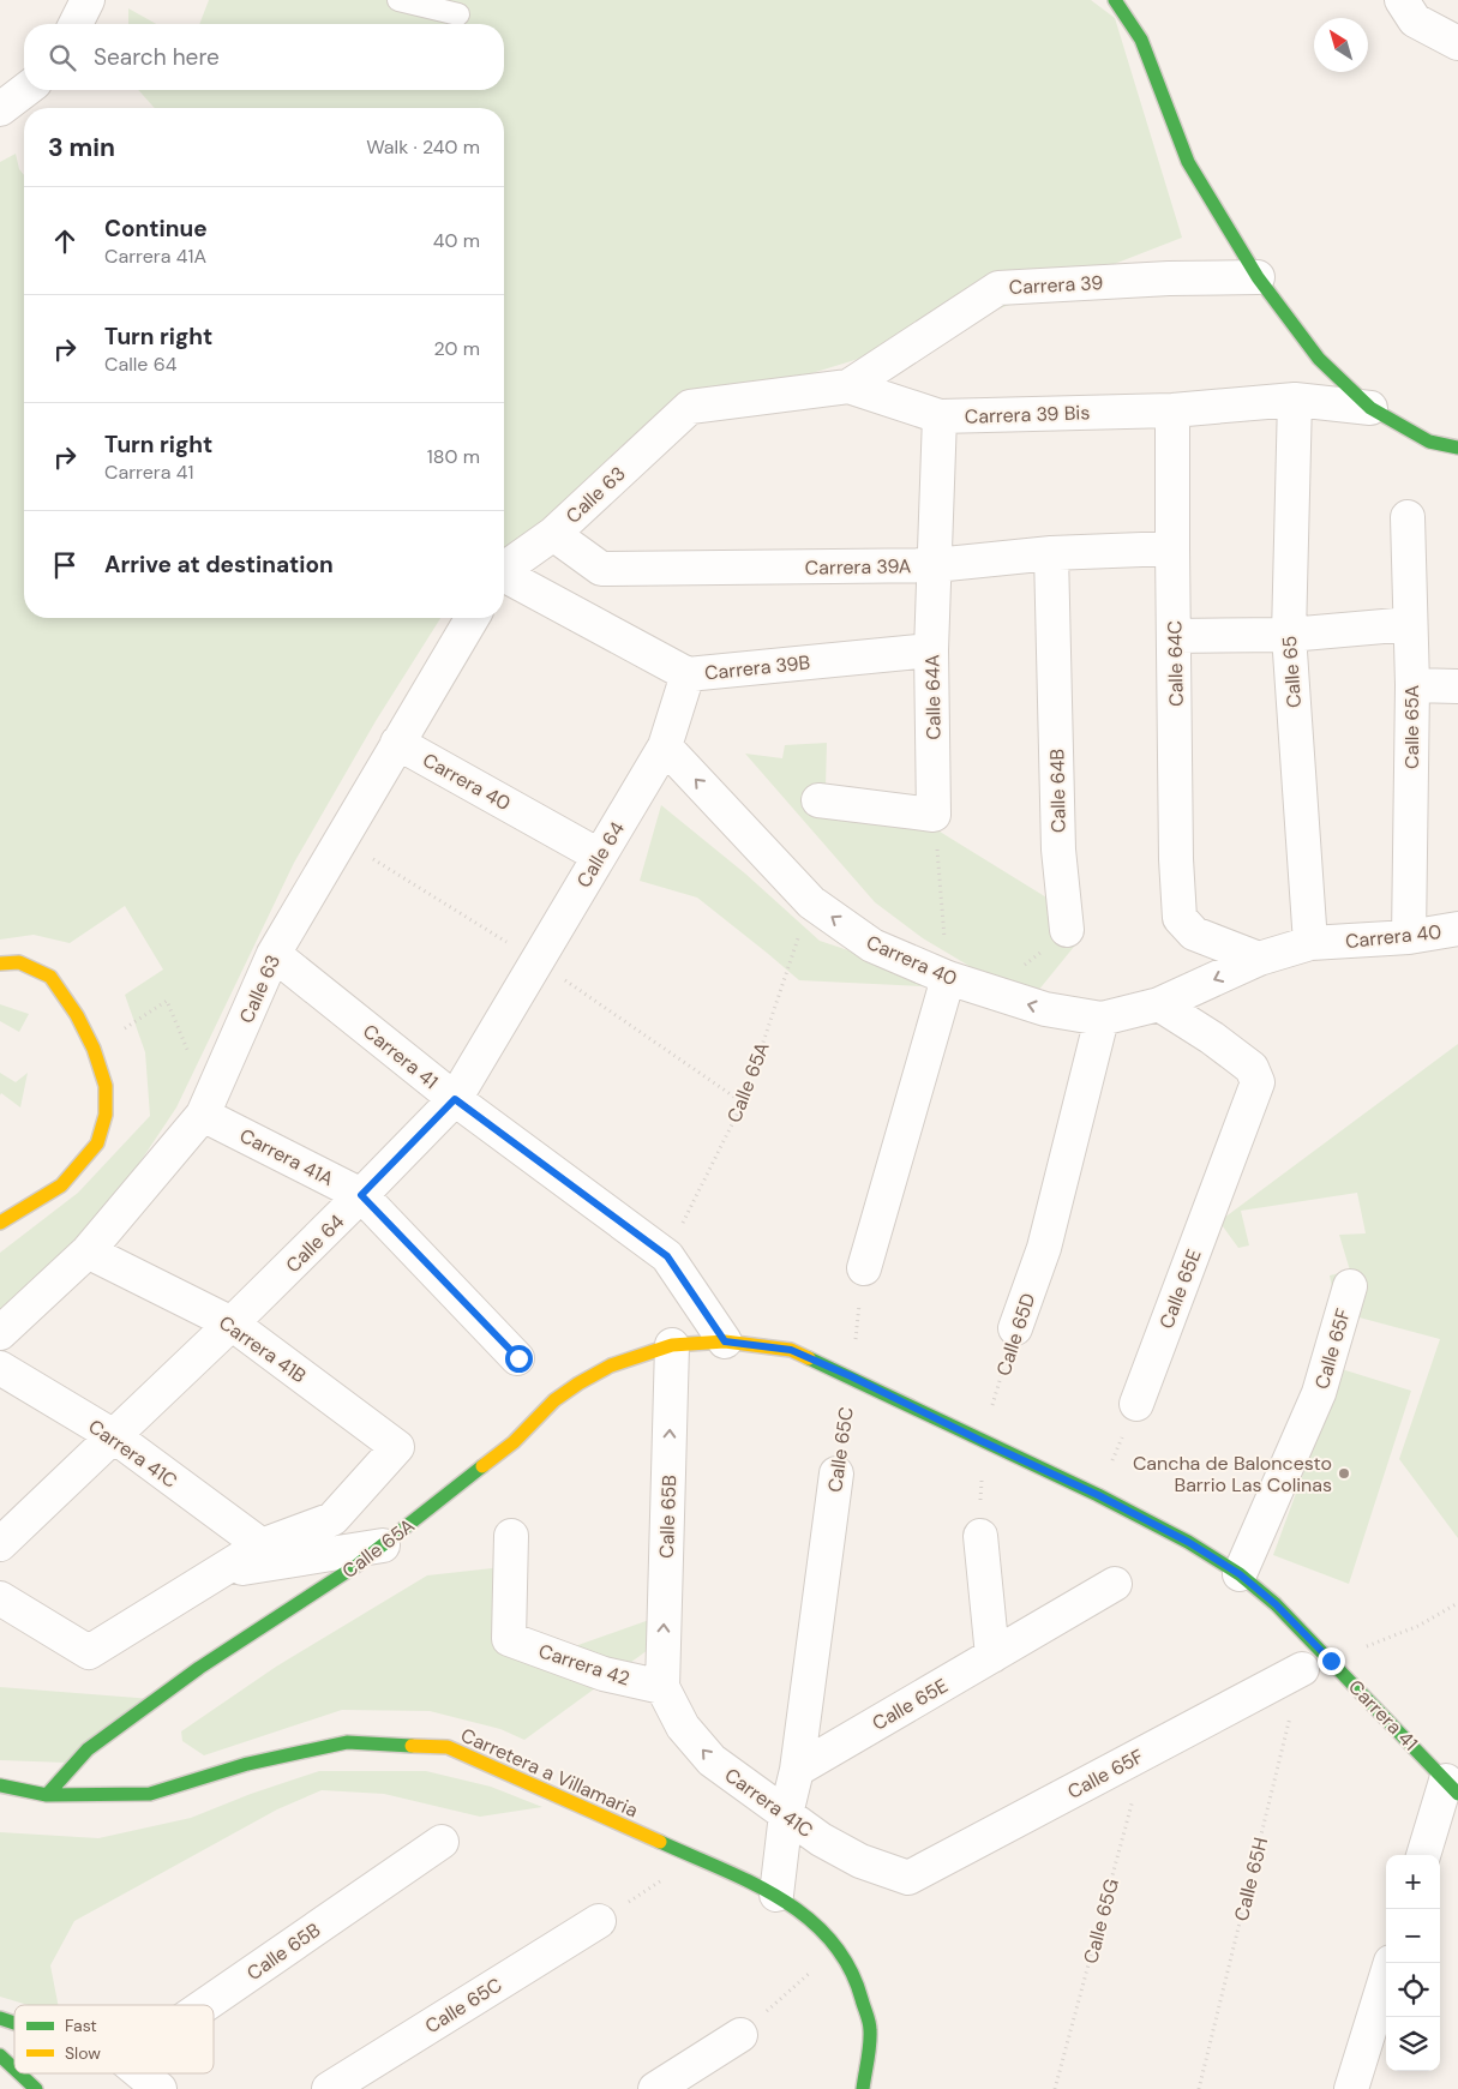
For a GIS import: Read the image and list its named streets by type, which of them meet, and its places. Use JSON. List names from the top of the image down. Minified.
{"streets":{"main road":["Calle 65A","Carrera 41","Carretera a Villamaria"],"street":["Carrera 39","Carrera 39 Bis","Calle 63","Carrera 39A","Calle 64C","Carrera 39B","Calle 65","Calle 64A","Carrera 40","Calle 64B","Calle 64","Carrera 41A","Calle 65E","Calle 65D","Carrera 41B","Calle 65F","Calle 65C","Carrera 41C","Calle 65B","Carrera 42"],"path":["Calle 65H","Calle 65G"]},"crossings":[["Carrera 39","Carrera 39 Bis"],["Carrera 39 Bis","Calle 63"],["Carrera 39 Bis","Calle 64C"],["Carrera 39 Bis","Calle 65"],["Carrera 39 Bis","Calle 64A"],["Calle 63","Carrera 39A"],["Calle 63","Carrera 40"],["Calle 63","Carrera 41"],["Calle 63","Carrera 41A"],["Calle 63","Carrera 41B"],["Carrera 39A","Calle 64C"],["Carrera 39A","Calle 64A"],["Carrera 39A","Calle 64B"],["Calle 64C","Carrera 40"],["Carrera 39B","Calle 64A"],["Carrera 39B","Calle 64"],["Calle 65","Carrera 40"],["Calle 65A","Carrera 40"],["Calle 65A","Carrera 41"],["Calle 65A","Calle 65B"],["Calle 65A","Carretera a Villamaria"],["Carrera 40","Calle 64"],["Carrera 40","Calle 65E"],["Carrera 40","Calle 65D"],["Calle 64","Carrera 41"],["Calle 64","Carrera 41A"],["Calle 64","Carrera 41B"],["Calle 64","Carrera 41C"],["Carrera 41","Calle 65D"],["Carrera 41","Calle 65F"],["Carrera 41","Calle 65C"],["Carrera 41","Calle 65H"],["Calle 65E","Calle 65C"],["Carrera 41B","Carrera 41C"],["Calle 65F","Carrera 41C"],["Calle 65F","Calle 65H"],["Calle 65F","Calle 65G"],["Calle 65C","Carrera 41C"],["Calle 65C","Carretera a Villamaria"],["Carrera 41C","Calle 65B"],["Carrera 41C","Carrera 42"],["Calle 65B","Carrera 42"]],"one_way":["Carrera 40","Calle 65B"],"places":["Cancha de Baloncesto Barrio Las Colinas"],"legend":["Fast","Slow"],"north":"top left","page":{"search":"Search here","heading":["3 min","Walk · 240 m"],"list":[["Continue","Carrera 41A","40 m"],["Turn right","Calle 64","20 m"],["Turn right","Carrera 41","180 m"],"Arrive at destination"],"map_buttons":["+","−"]}}
